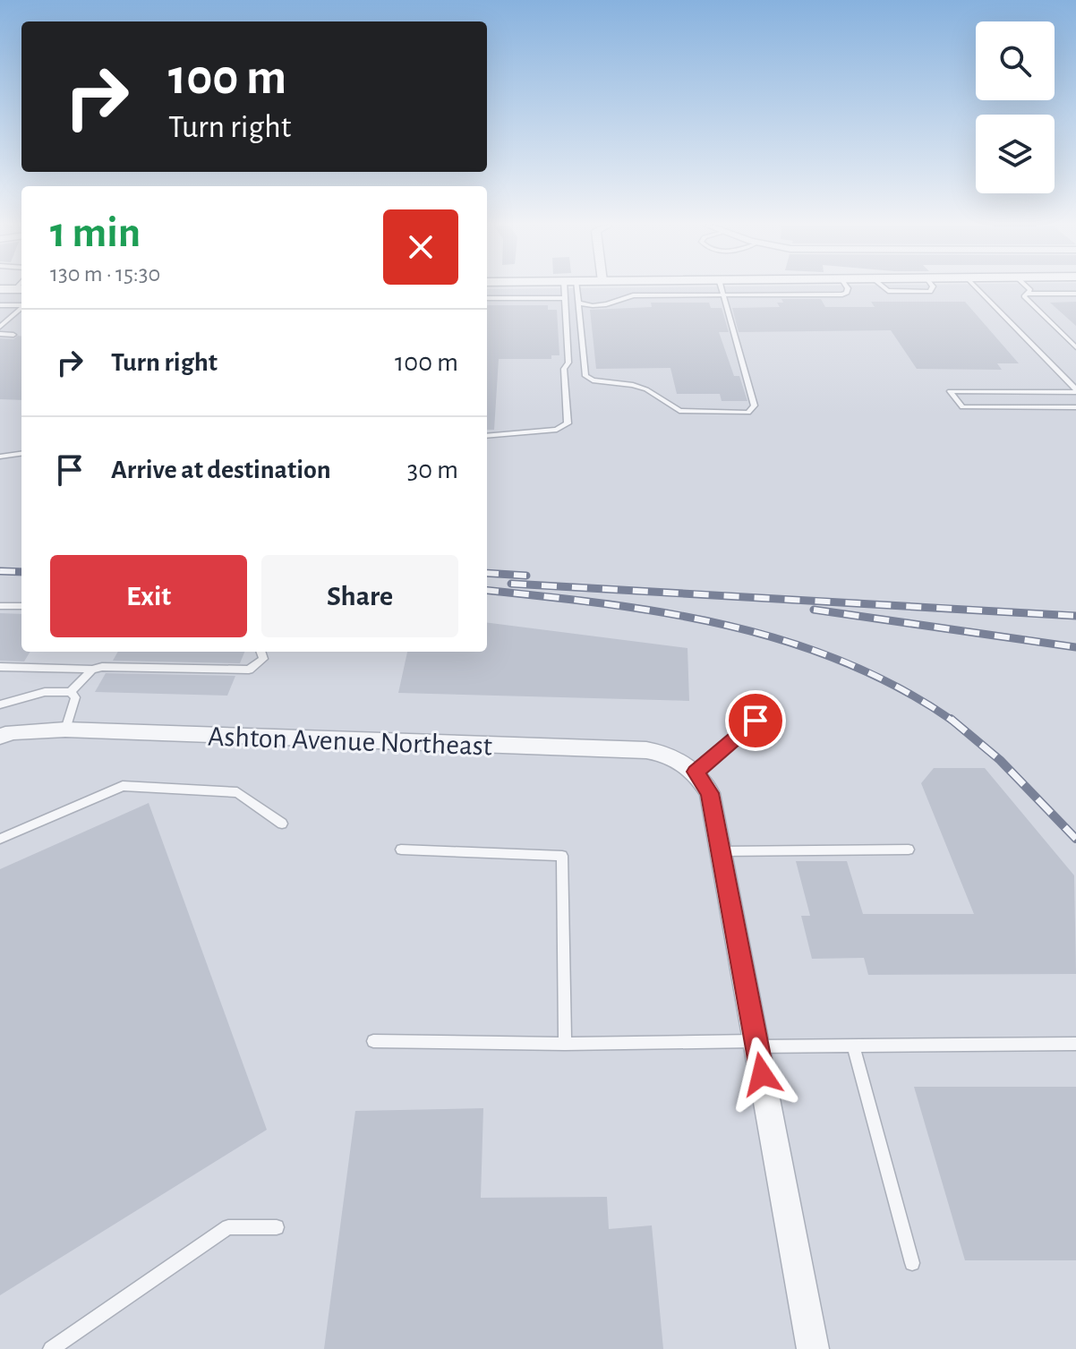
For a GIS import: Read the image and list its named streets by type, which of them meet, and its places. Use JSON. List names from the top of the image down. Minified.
{"streets":{"street":["Ashton Avenue Northeast"]},"page":{"turn":["100 m","Turn right"],"heading":["1 min","130 m · 15:30"],"list":[{"name":"Turn right","value":"100 m"},{"name":"Arrive at destination","value":"30 m"}],"buttons":["Exit","Share"]}}
